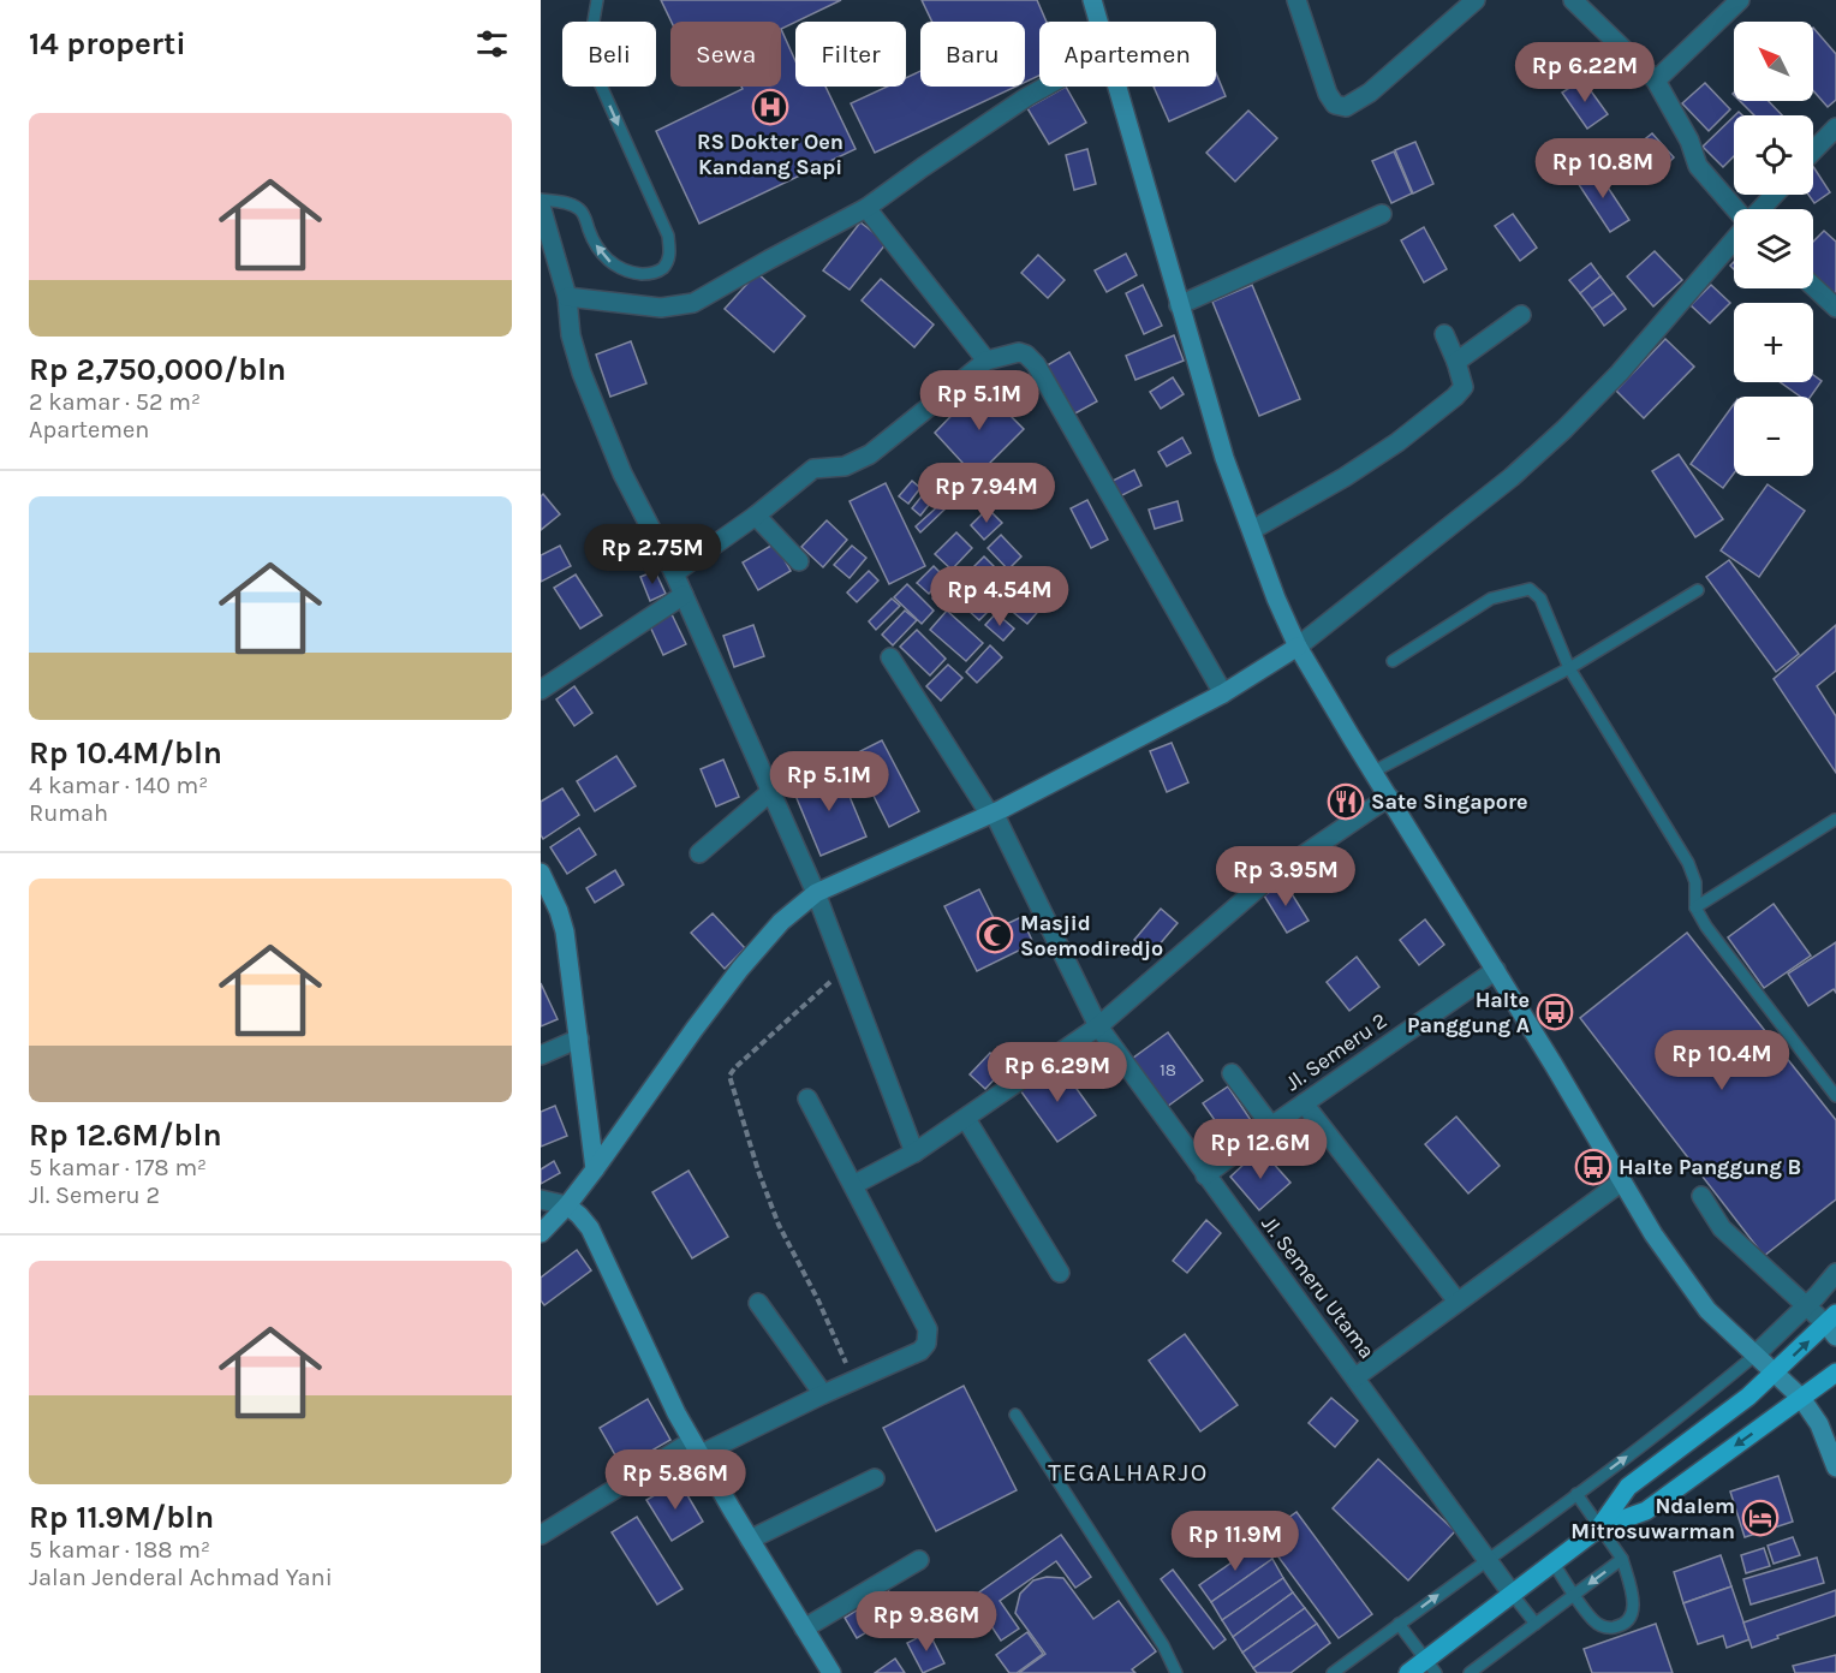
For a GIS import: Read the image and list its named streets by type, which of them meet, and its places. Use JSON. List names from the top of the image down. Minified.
{"streets":{"street":["Jl. Semeru 2","Jl. Semeru Utama"]},"crossings":[["Jl. Semeru 2","Jl. Semeru Utama"]],"districts":["TEGALHARJO"],"places":{"hospital":["RS Dokter Oen Kandang Sapi"],"restaurant":["Sate Singapore"],"mosque":["Masjid Soemodiredjo"],"bus stop":["Halte Panggung A","Halte Panggung B"],"hotel":["Ndalem Mitrosuwarman"]},"house_numbers":["18"],"north":"top left","page":{"heading":"14 properti","map_buttons":["+","−"],"chip":["Beli","Sewa","Filter","Baru","Apartemen"],"price":["Rp 6.22M","Rp 10.8M","Rp 5.1M","Rp 7.94M","Rp 2.75M","Rp 4.54M","Rp 5.1M","Rp 3.95M","Rp 10.4M","Rp 6.29M","Rp 12.6M","Rp 5.86M","Rp 11.9M","Rp 9.86M"],"list":[{"name":"Rp 2,750,000/bln","note":"2 kamar · 52 m² · Apartemen"},{"name":"Rp 10.4M/bln","note":"4 kamar · 140 m² · Rumah"},{"name":"Rp 12.6M/bln","note":"5 kamar · 178 m² · Jl. Semeru 2"},{"name":"Rp 11.9M/bln","note":"5 kamar · 188 m² · Jalan Jenderal Achmad Yani"}]}}
